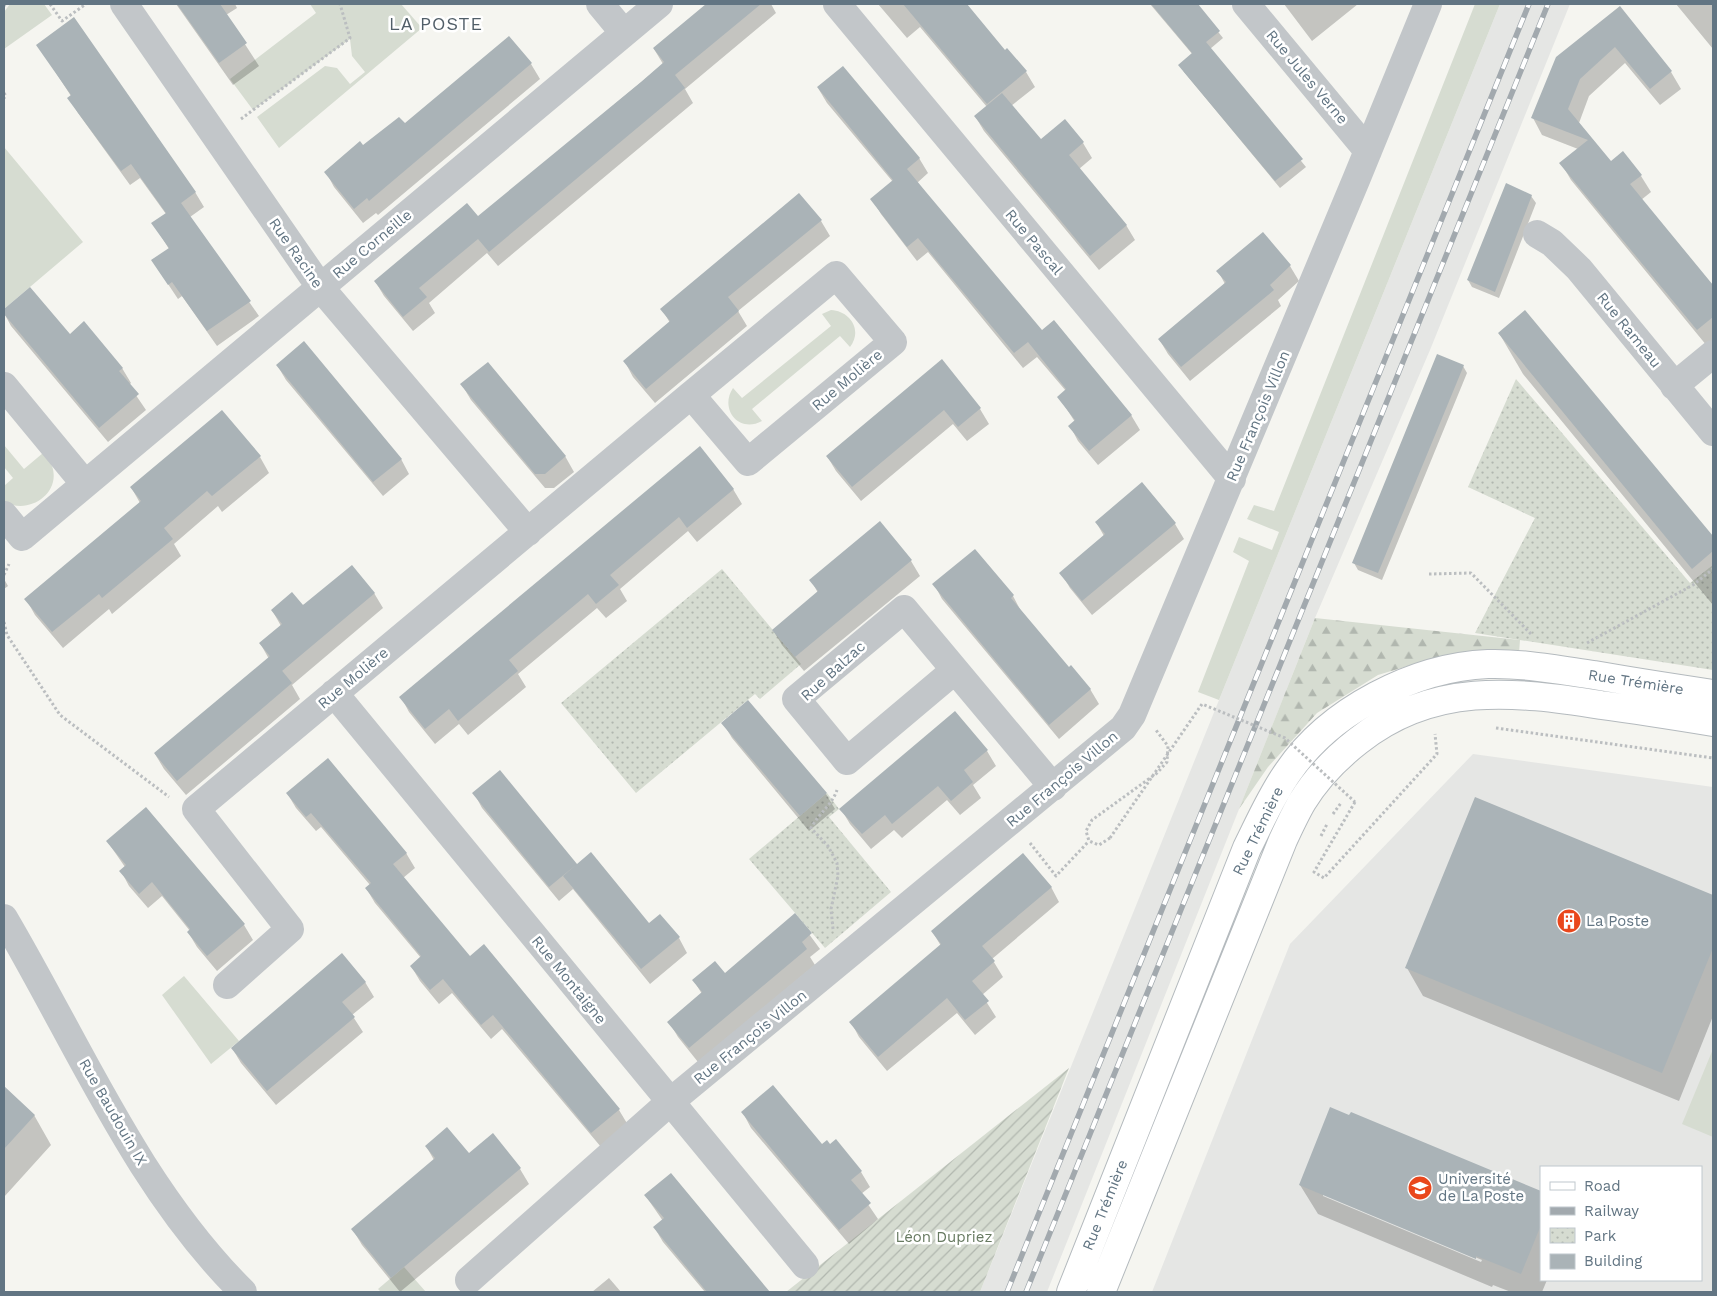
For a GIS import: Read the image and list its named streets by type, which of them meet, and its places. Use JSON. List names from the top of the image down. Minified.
{"streets":{"main road":["Rue Trémière"],"street":["Rue Jules Verne","Rue Pascal","Rue Corneille","Rue Racine","Rue Rameau","Rue Molière","Rue François Villon","Rue Balzac","Rue Montaigne","Rue Baudouin IX"]},"crossings":[["Rue Jules Verne","Rue François Villon"],["Rue Pascal","Rue François Villon"],["Rue Corneille","Rue Racine"],["Rue Racine","Rue Molière"],["Rue Molière","Rue Montaigne"],["Rue François Villon","Rue Balzac"],["Rue François Villon","Rue Montaigne"]],"districts":["LA POSTE"],"parks":["Léon Dupriez"],"places":{"building":["La Poste"],"school or university":["Université de La Poste"]},"legend":["Road","Railway","Park","Building"]}
